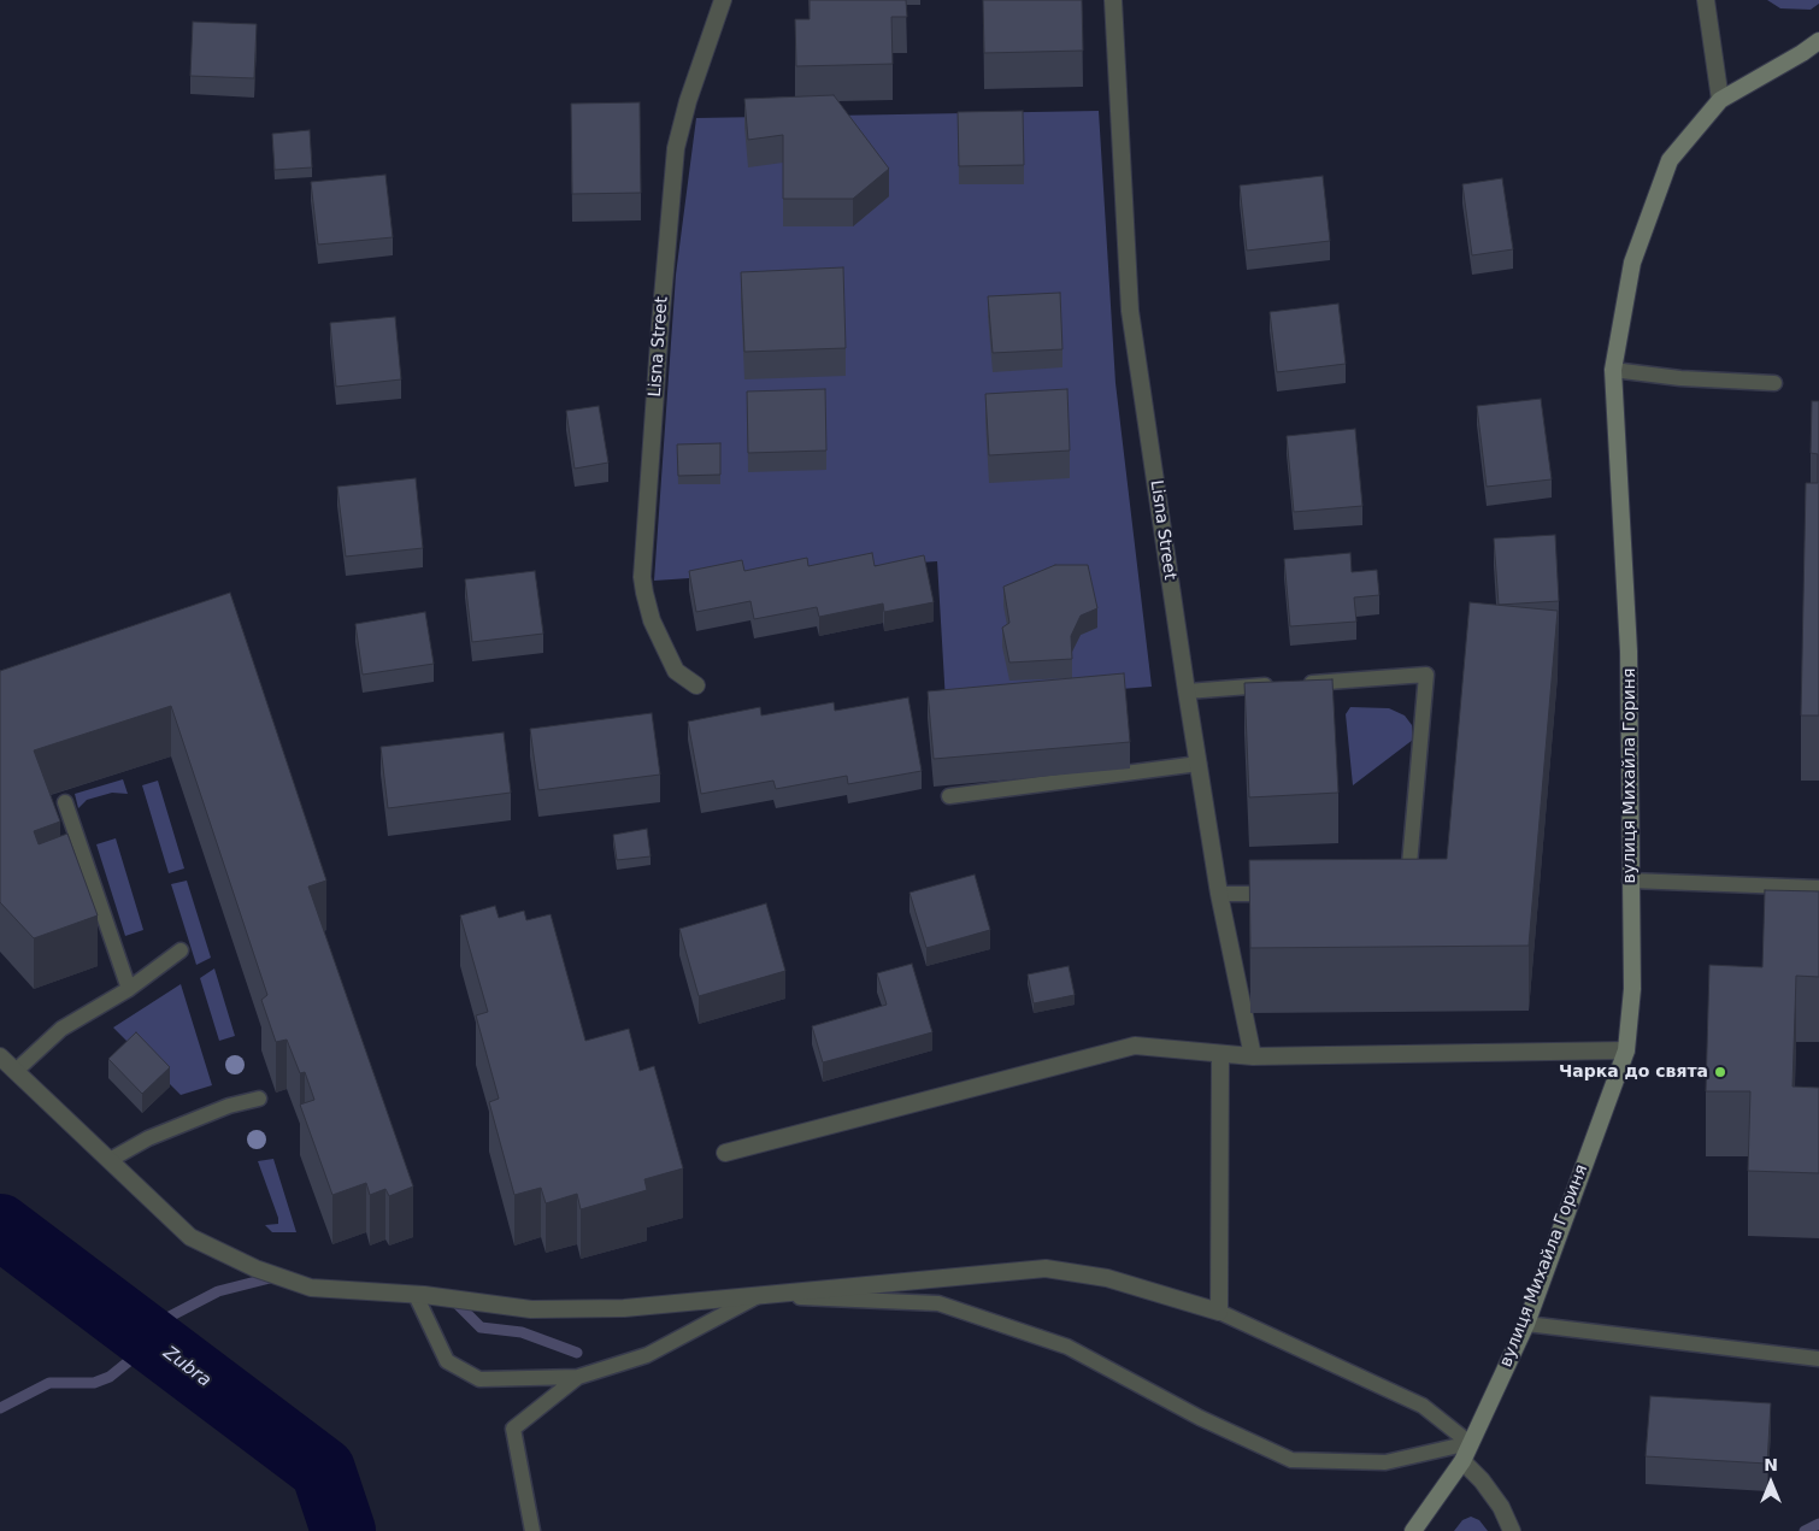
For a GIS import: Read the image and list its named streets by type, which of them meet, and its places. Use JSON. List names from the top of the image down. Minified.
{"streets":{"main road":["вулиця Михайла Гориня"],"street":["Lisna Street"]},"water":["Zubra"],"places":["Чарка до свята"],"north":"top"}
